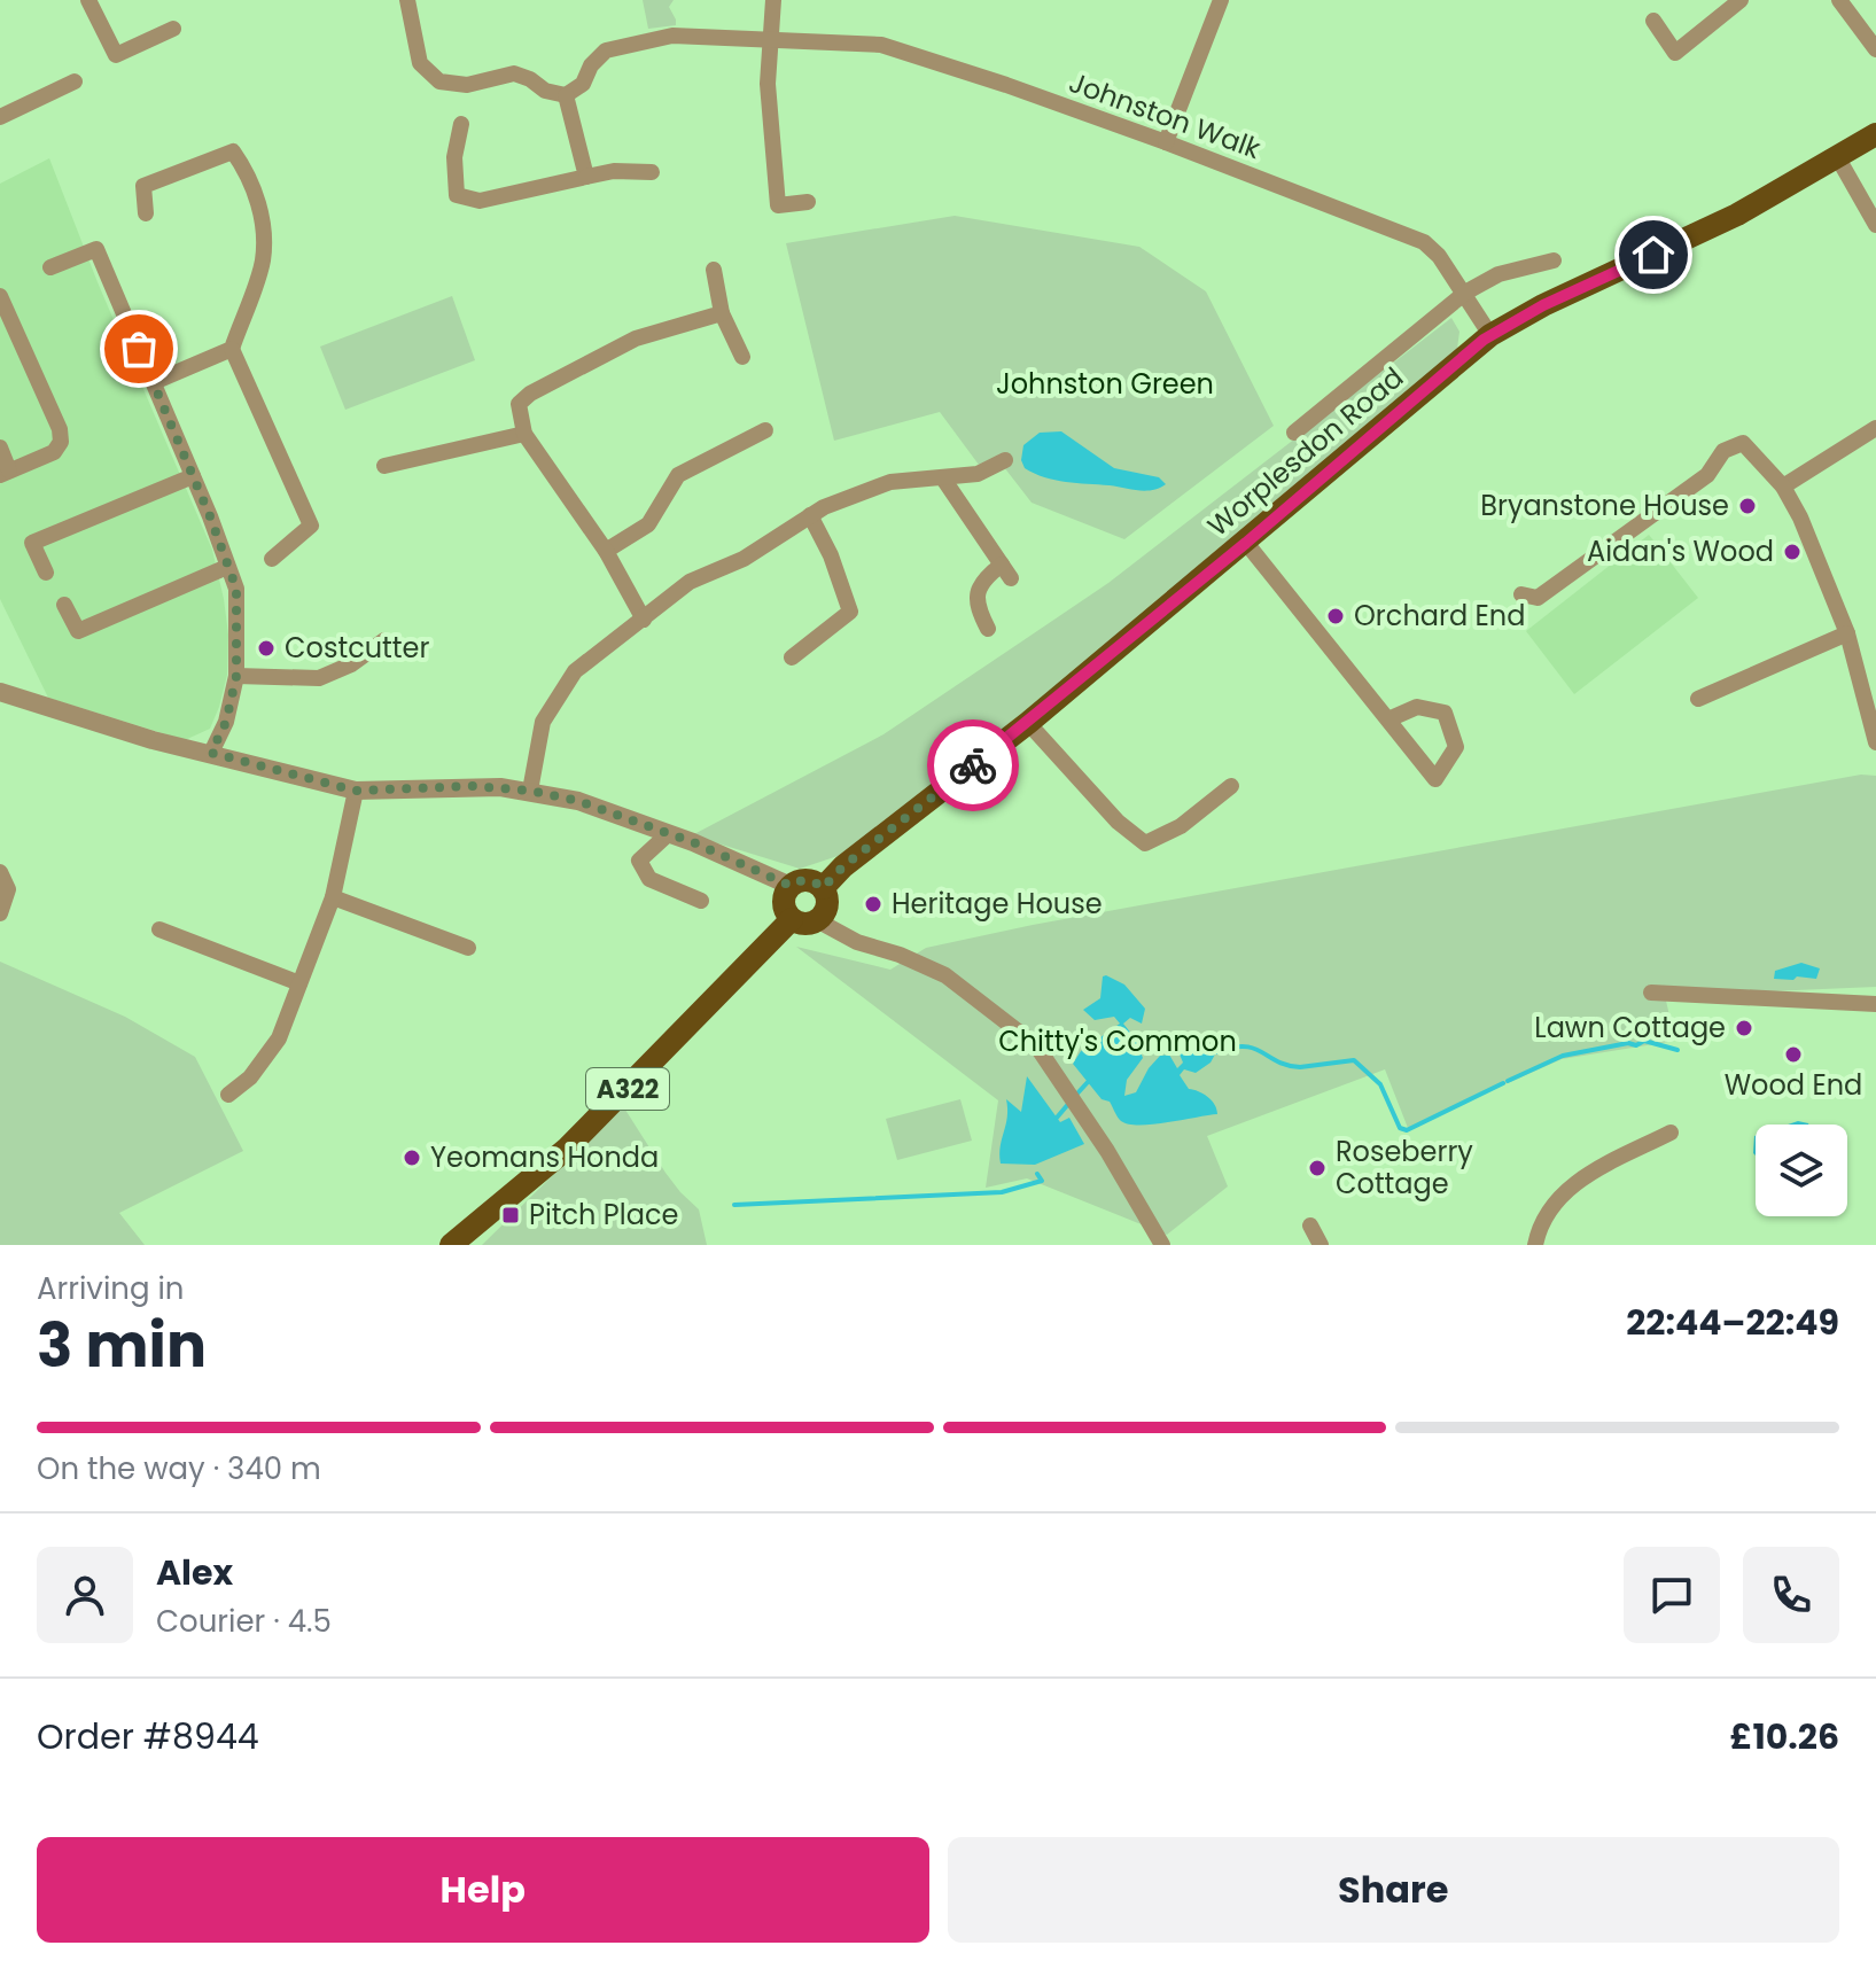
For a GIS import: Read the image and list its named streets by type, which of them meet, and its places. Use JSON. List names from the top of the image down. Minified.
{"streets":{"main road":["Worplesdon Road","A322"],"street":["Johnston Walk"]},"crossings":[["Johnston Walk","Worplesdon Road"],["Worplesdon Road","A322"]],"parks":["Johnston Green","Chitty's Common"],"places":{"other":["Bryanstone House","Aidan's Wood","Orchard End","Costcutter","Heritage House","Lawn Cottage","Wood End","Yeomans Honda","Roseberry Cottage"],"transit":["Pitch Place"]},"page":{"heading":["3 min","Arriving in","22:44–22:49"],"panel":["Alex","Courier · 4.5","Order #8944","£10.26"],"bar":"On the way · 340 m","buttons":["Help","Share"]}}
